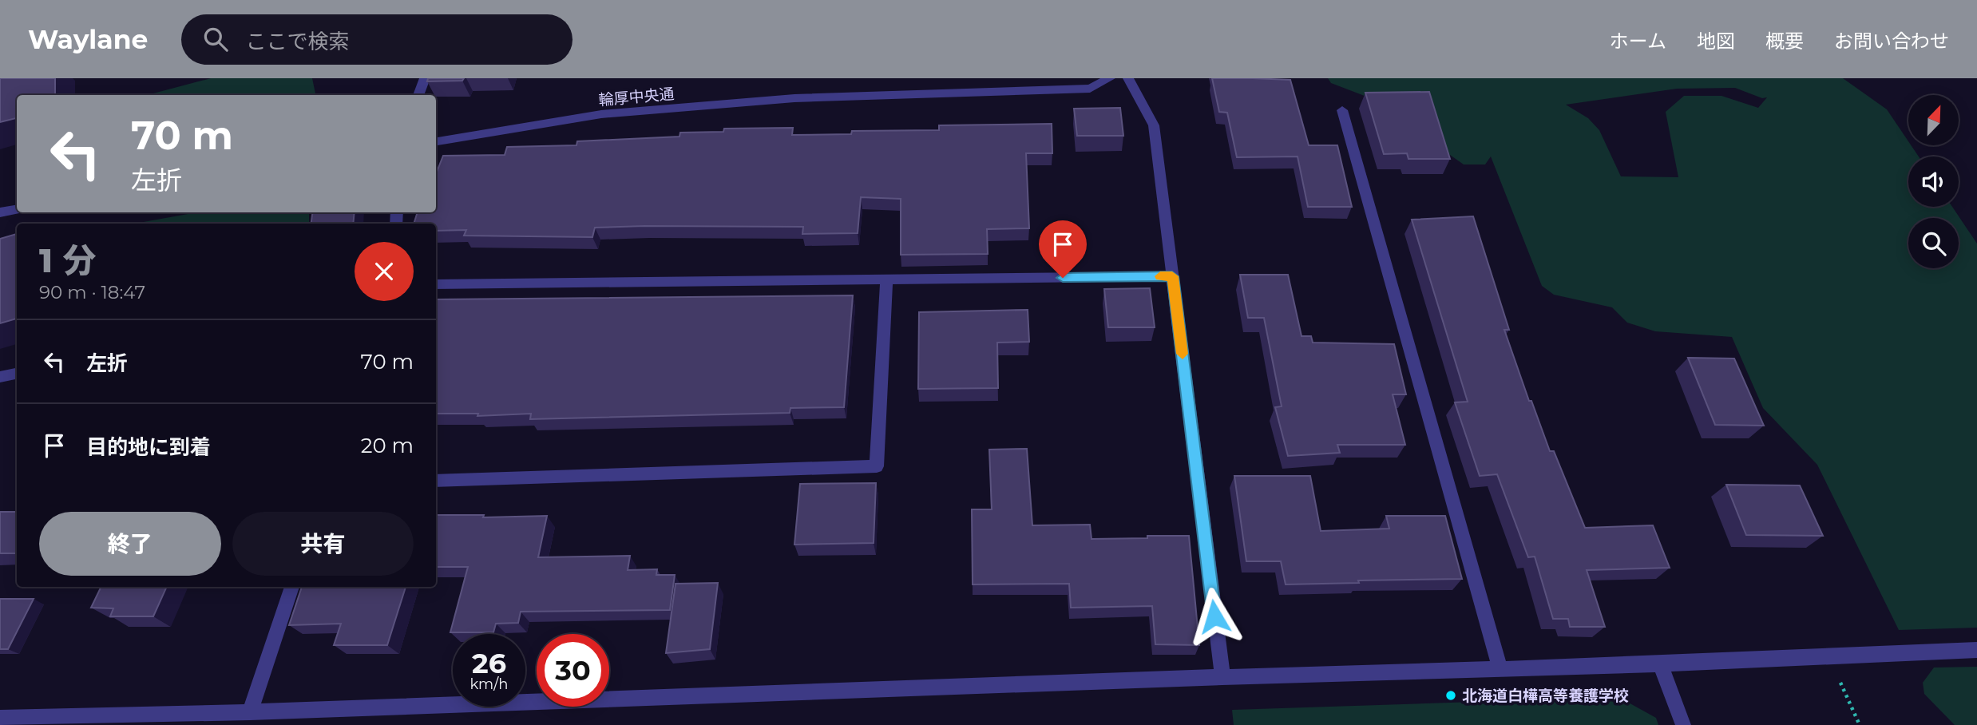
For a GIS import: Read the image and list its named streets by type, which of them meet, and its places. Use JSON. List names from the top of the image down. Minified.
{"streets":{"street":["輪厚中央通"]},"places":["北海道白樺高等養護学校"],"north":"top right","page":{"header":"Waylane","search":"ここで検索","nav":["ホーム","地図","概要","お問い合わせ"],"turn":["70 m","左折"],"heading":["1 分","90 m · 18:47"],"list":[{"name":"左折","value":"70 m"},{"name":"目的地に到着","value":"20 m"}],"buttons":["終了","共有"],"speed":"26 km/h","limit":"30"}}
